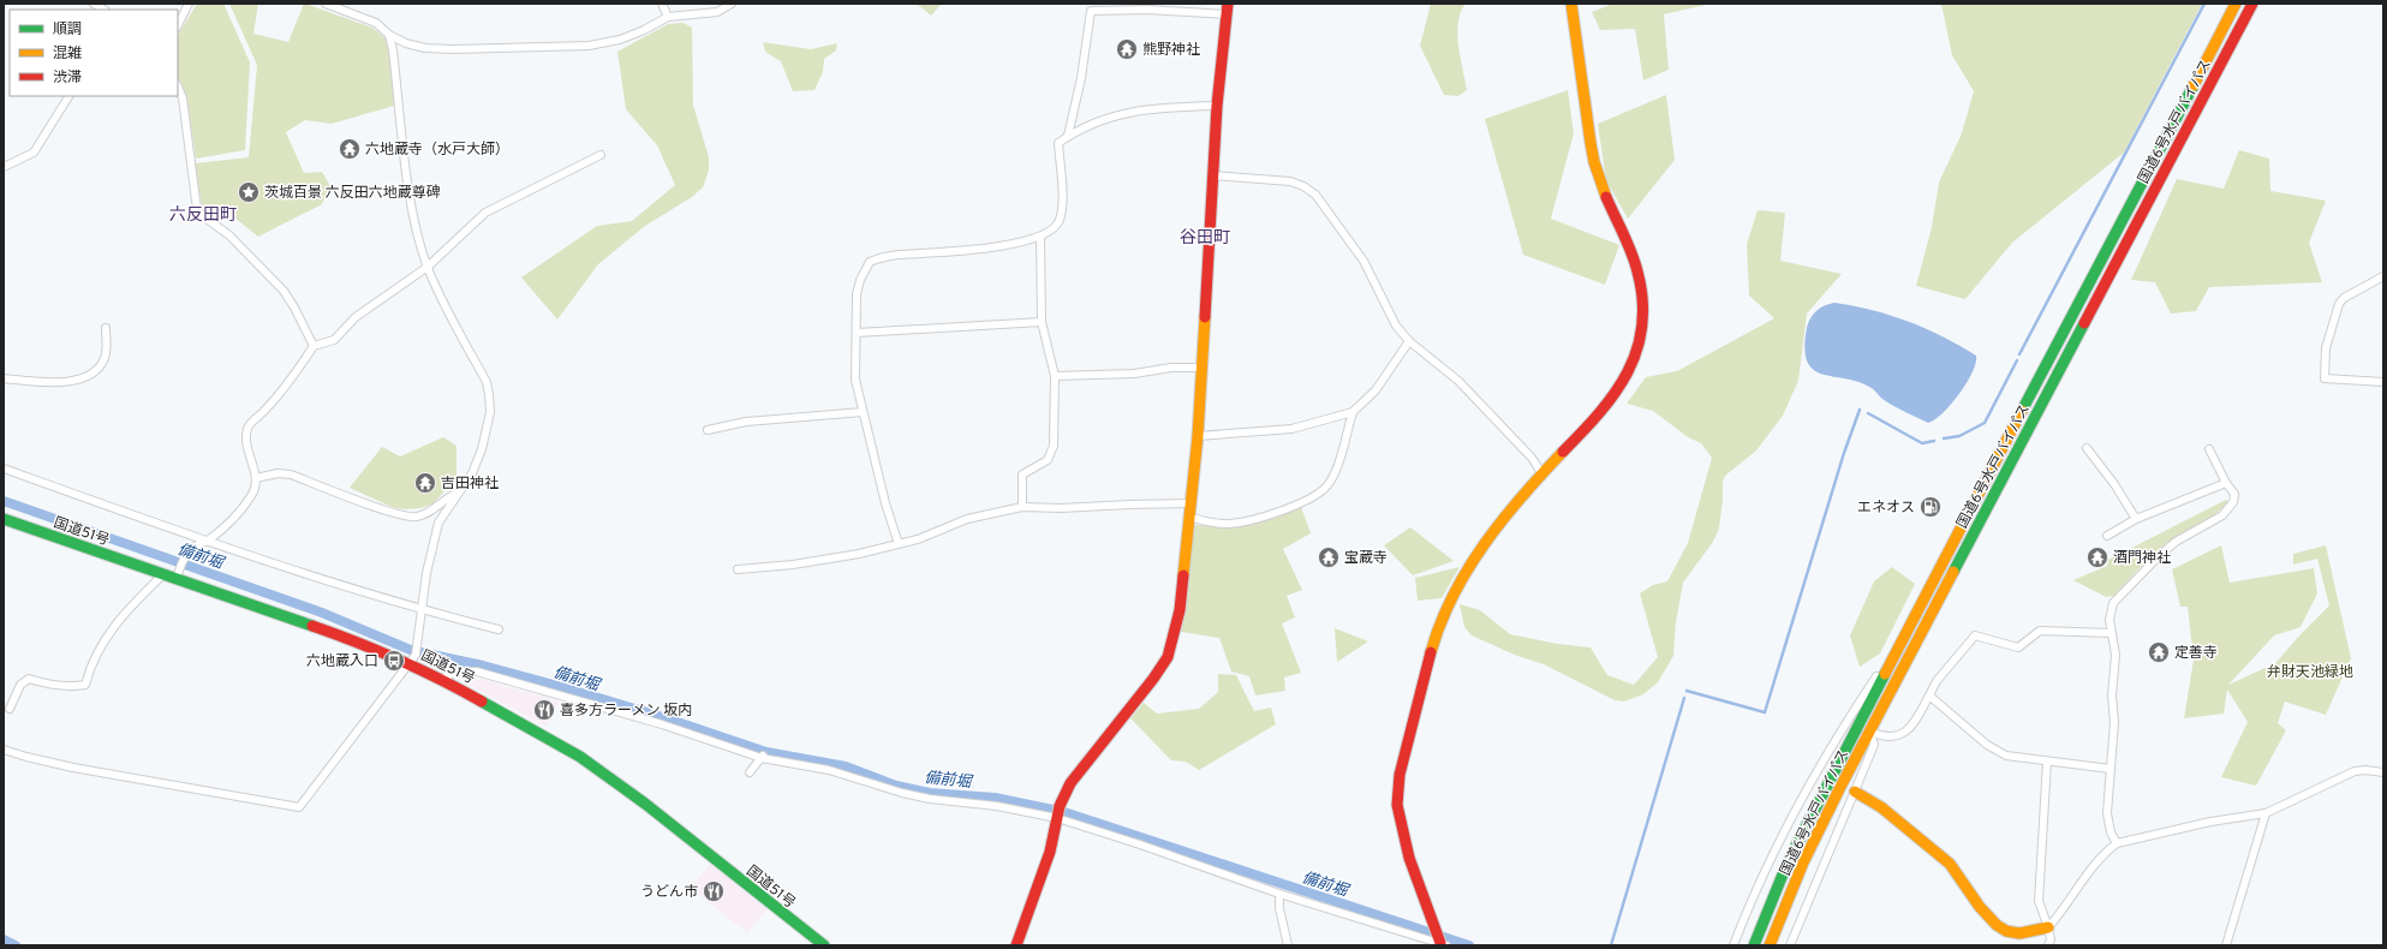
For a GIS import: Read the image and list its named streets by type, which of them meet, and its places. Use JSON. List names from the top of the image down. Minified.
{"streets":{"main road":["国道6号水戸バイパス","国道51号"]},"districts":["六反田町","谷田町"],"water":["備前堀"],"parks":["弁財天池緑地"],"places":{"temple":["熊野神社","六地蔵寺（水戸大師）","吉田神社","宝蔵寺","酒門神社","定善寺"],"place":["茨城百景 六反田六地蔵尊碑"],"fuel station":["エネオス"],"bus stop":["六地蔵入口"],"restaurant":["喜多方ラーメン 坂内","うどん市"]},"legend":["順調","混雑","渋滞"]}
